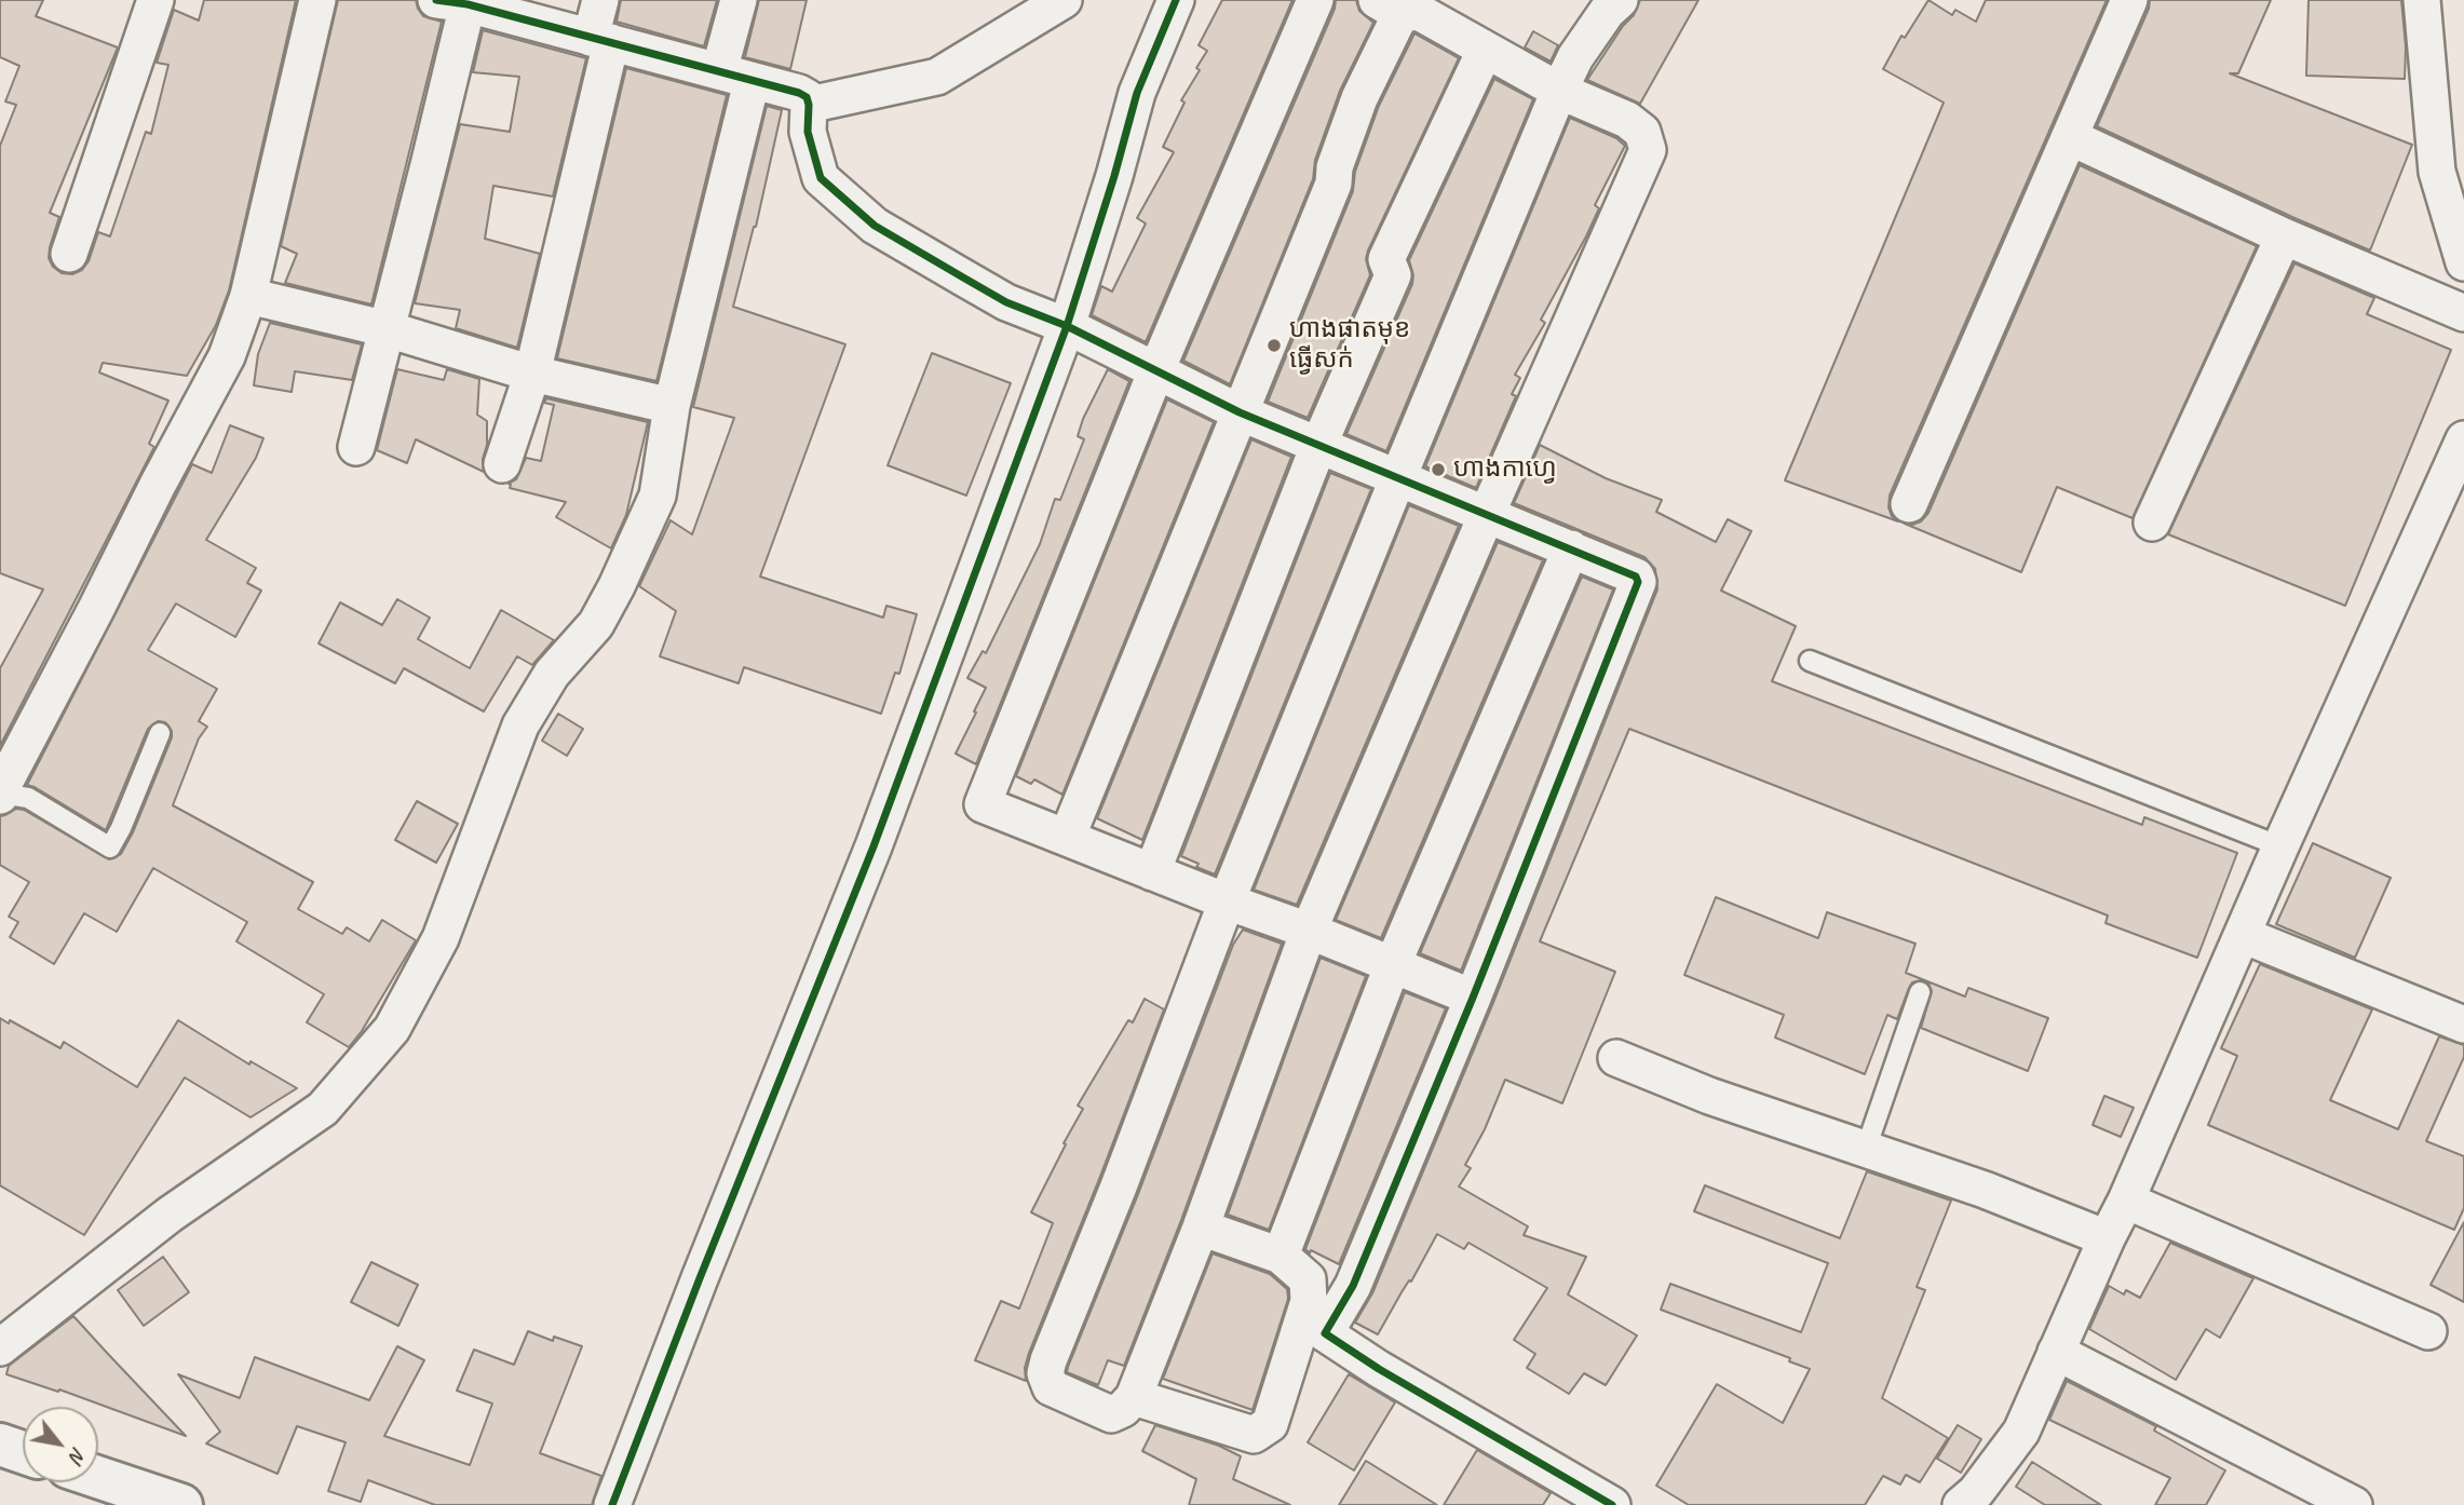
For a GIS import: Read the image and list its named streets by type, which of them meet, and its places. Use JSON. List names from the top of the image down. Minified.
{"places":["ហាងផាតមុខ ធ្វើសក់","ហាងកាហ្វេ"],"north":"bottom right"}
